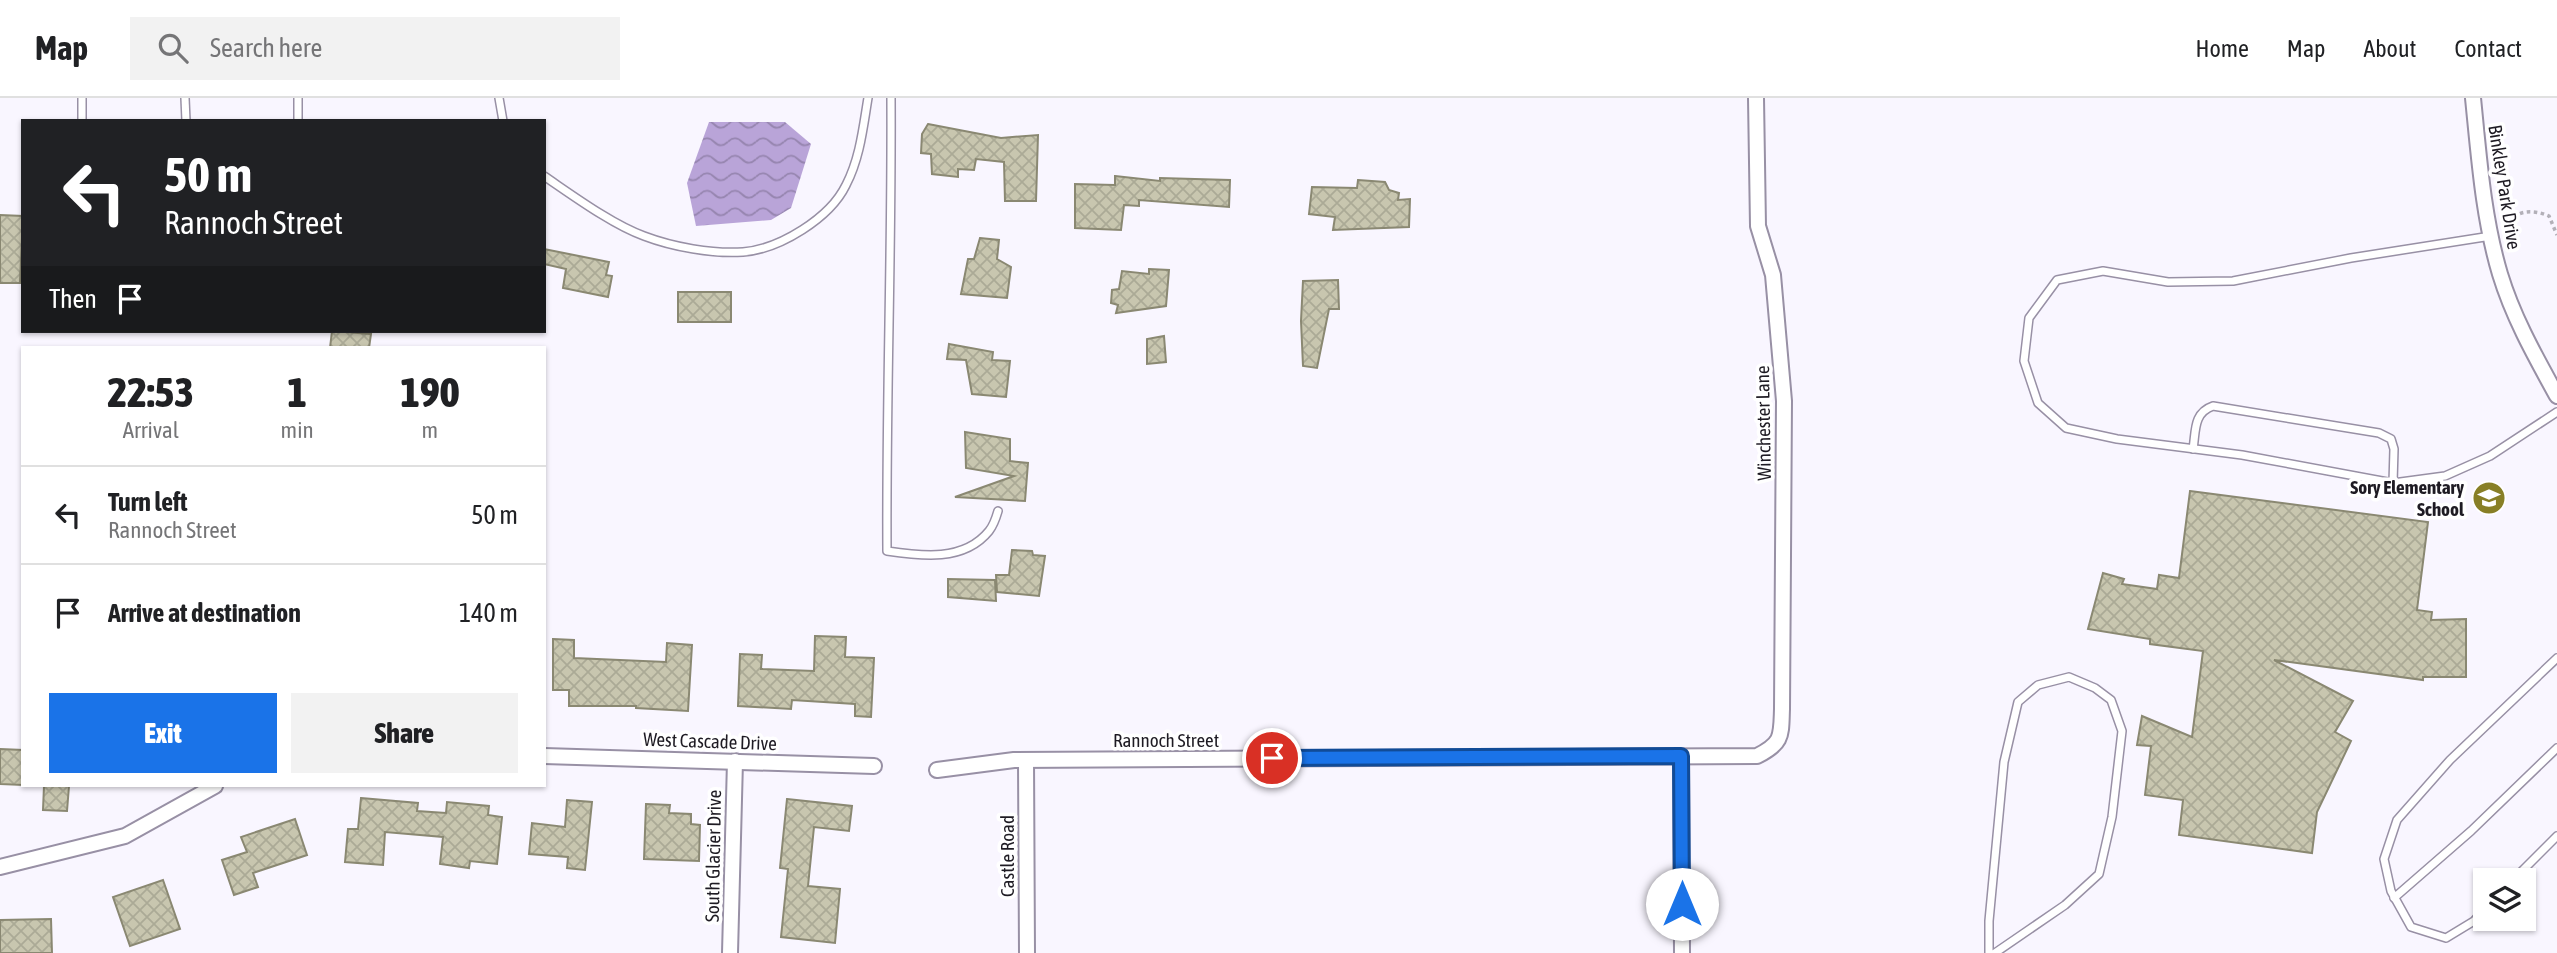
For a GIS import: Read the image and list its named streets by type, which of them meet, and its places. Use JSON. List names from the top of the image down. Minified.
{"streets":{"street":["Binkley Park Drive","Winchester Lane","Rannoch Street","West Cascade Drive","South Glacier Drive","Castle Road"]},"crossings":[["Winchester Lane","Rannoch Street"],["Rannoch Street","Castle Road"],["West Cascade Drive","South Glacier Drive"]],"places":{"school or university":["Sory Elementary School"]},"page":{"header":"Map","search":"Search here","nav":["Home","Map","About","Contact"],"turn":["50 m","Rannoch Street"],"then":"Then","eta":["22:53","Arrival","1","min","190","m"],"list":[{"name":"Turn left","note":"Rannoch Street","value":"50 m"},{"name":"Arrive at destination","value":"140 m"}],"buttons":["Exit","Share"]}}
